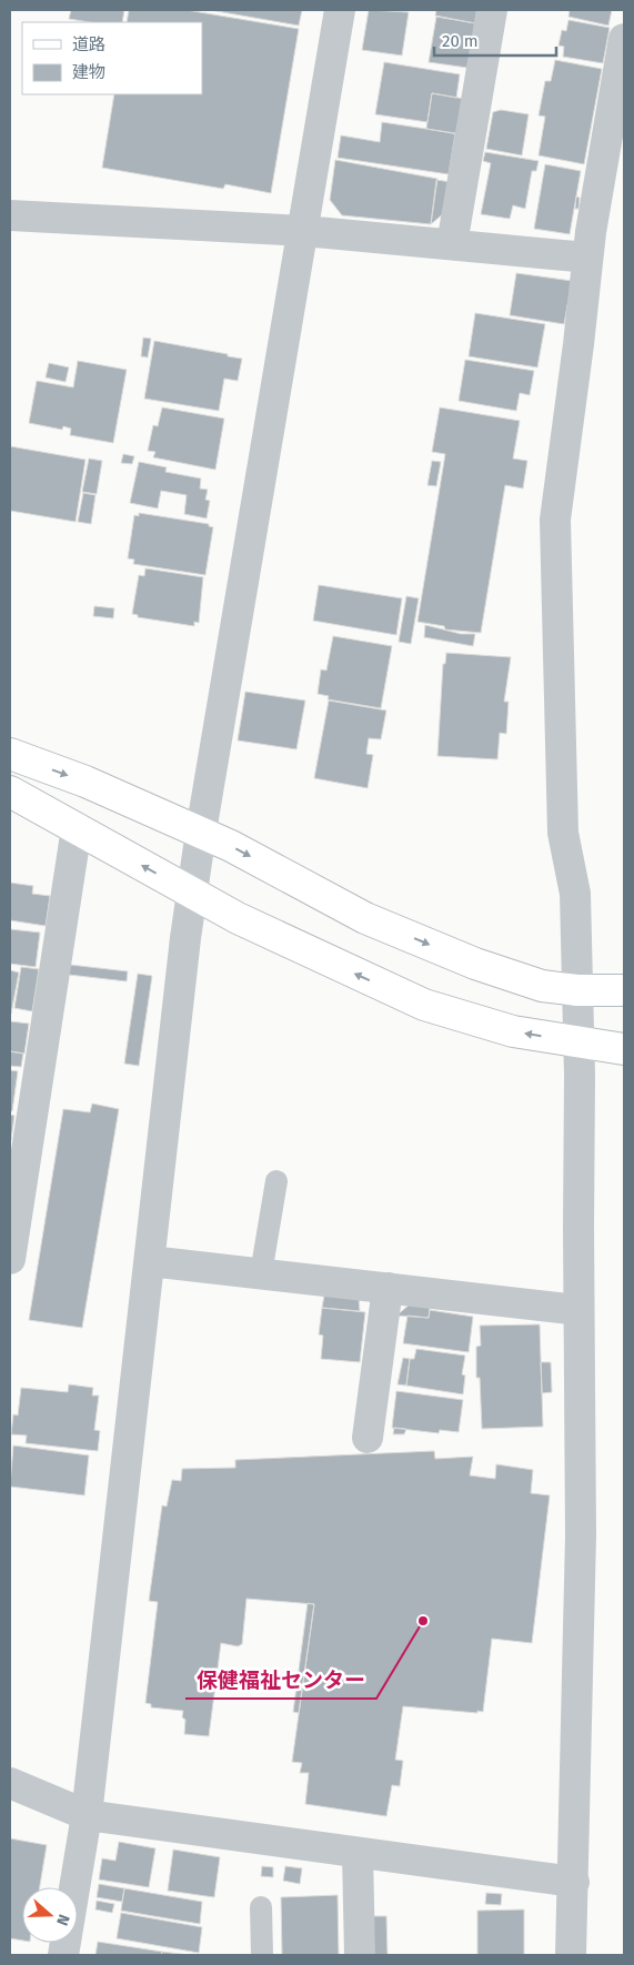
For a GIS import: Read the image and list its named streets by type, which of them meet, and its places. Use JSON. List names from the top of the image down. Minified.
{"places":["保健福祉センター"],"legend":["道路","建物"],"scale_bar":"20 m","north":"right"}
